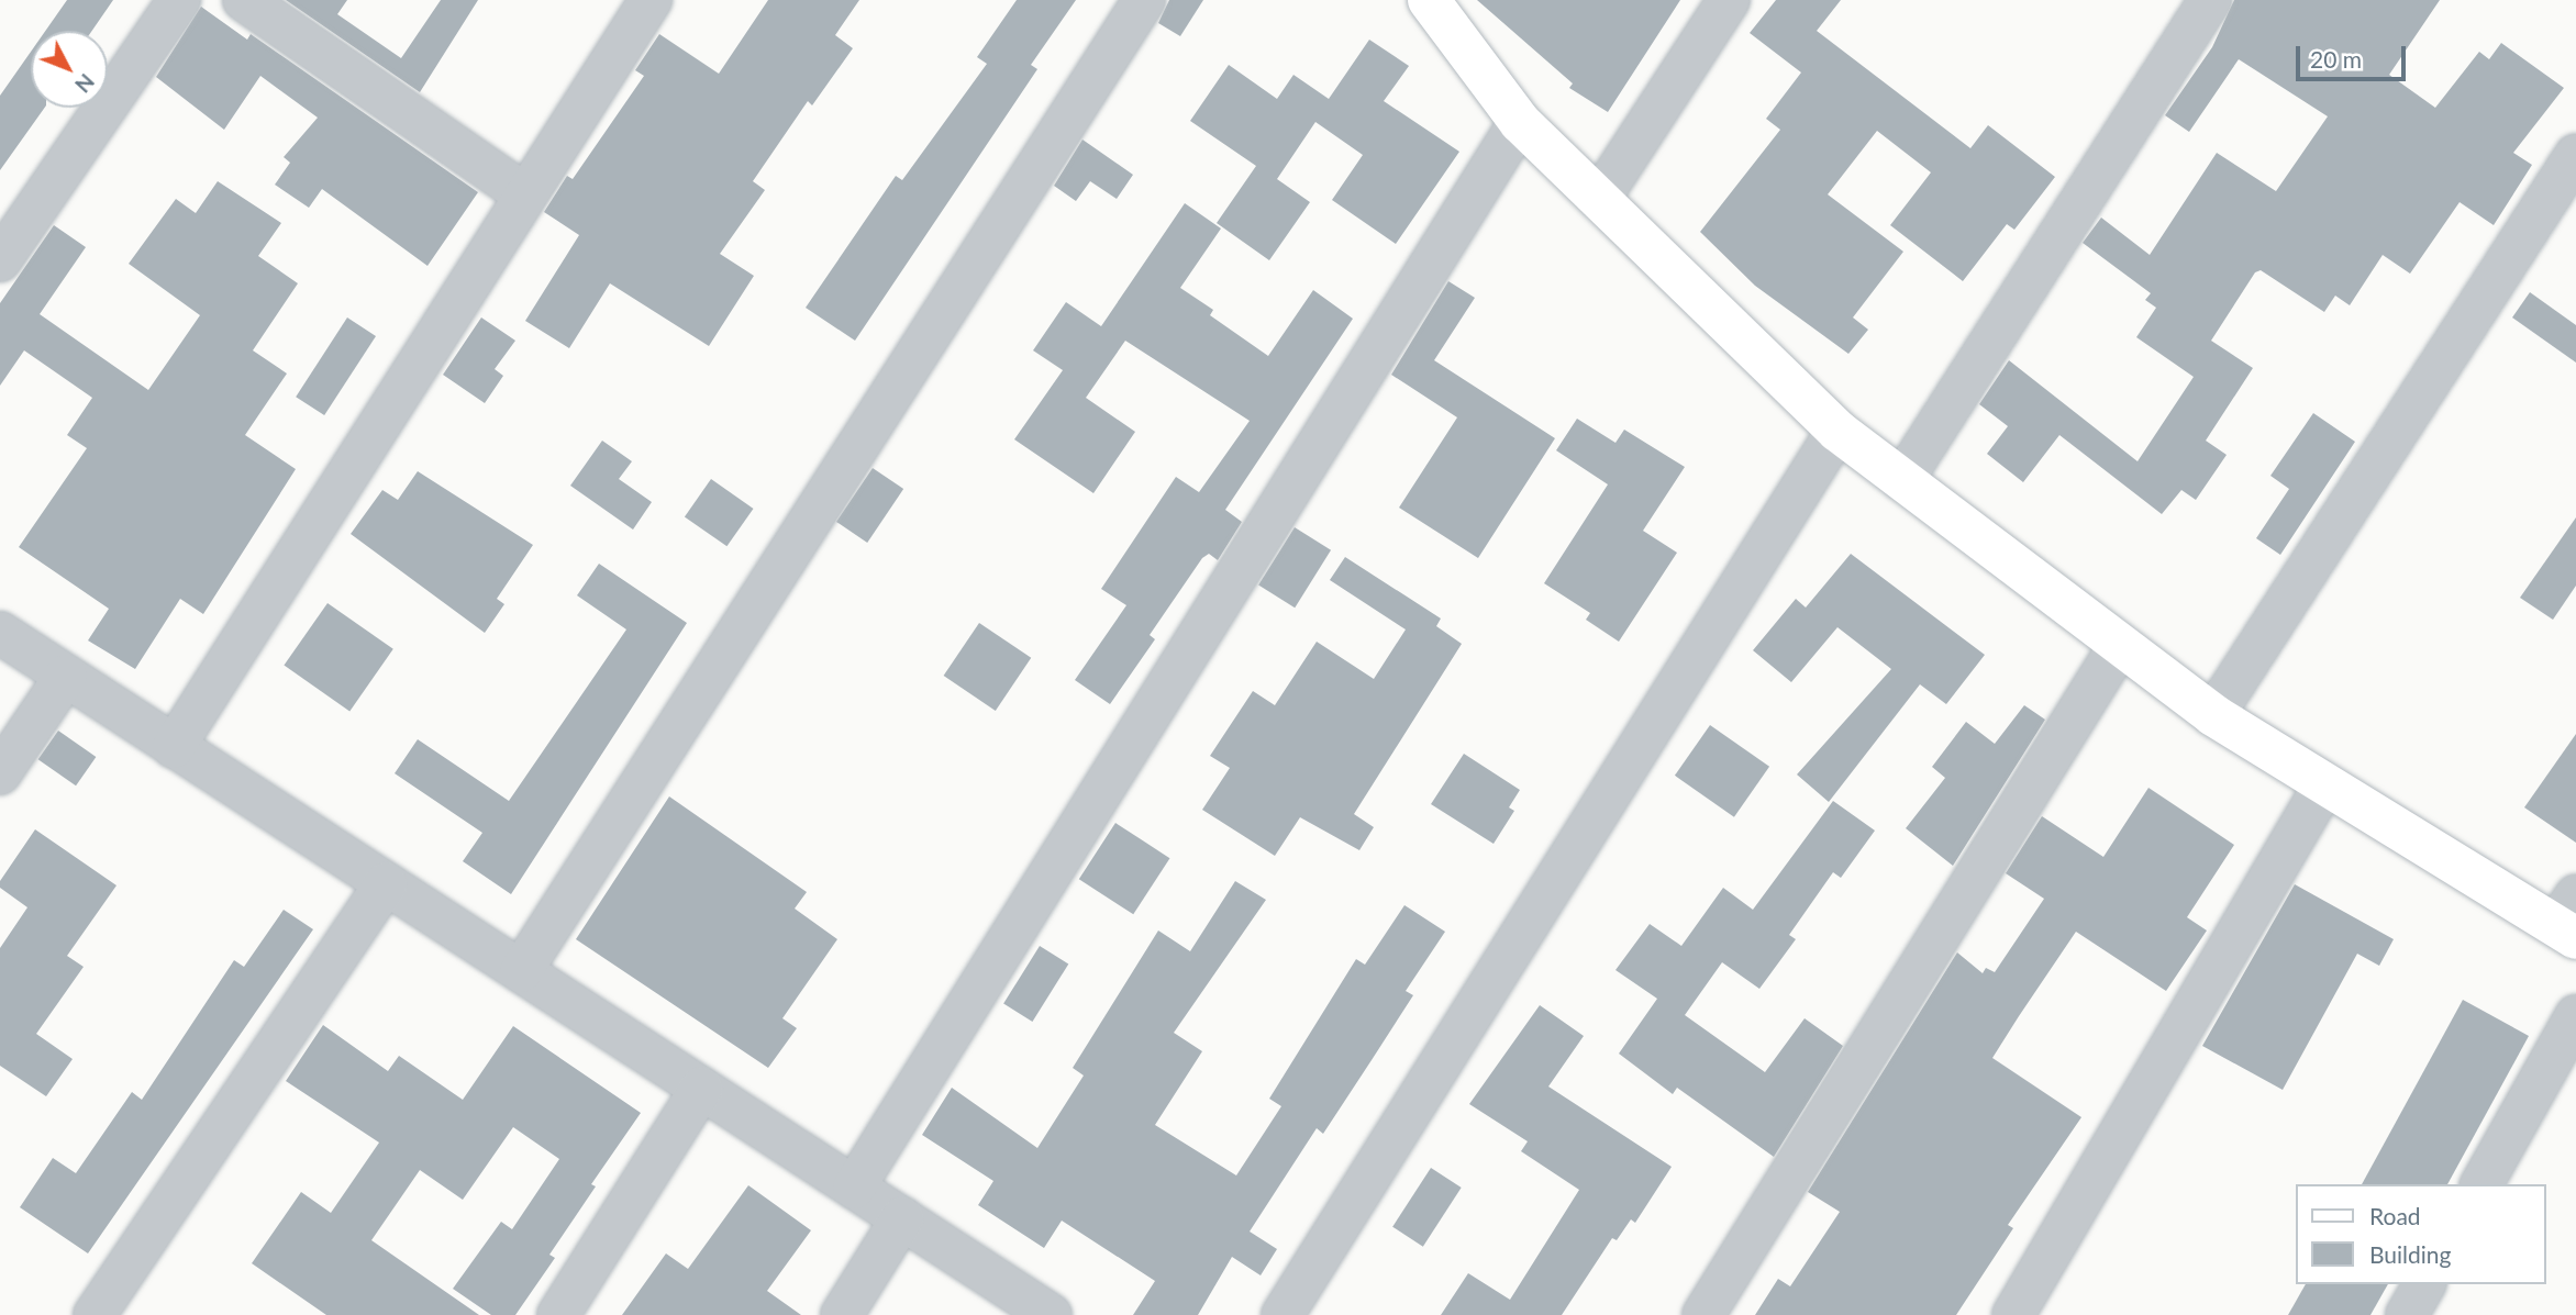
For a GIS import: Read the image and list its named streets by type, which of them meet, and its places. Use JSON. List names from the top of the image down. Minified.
{"legend":["Road","Building"],"scale_bar":"20 m","north":"bottom right"}
